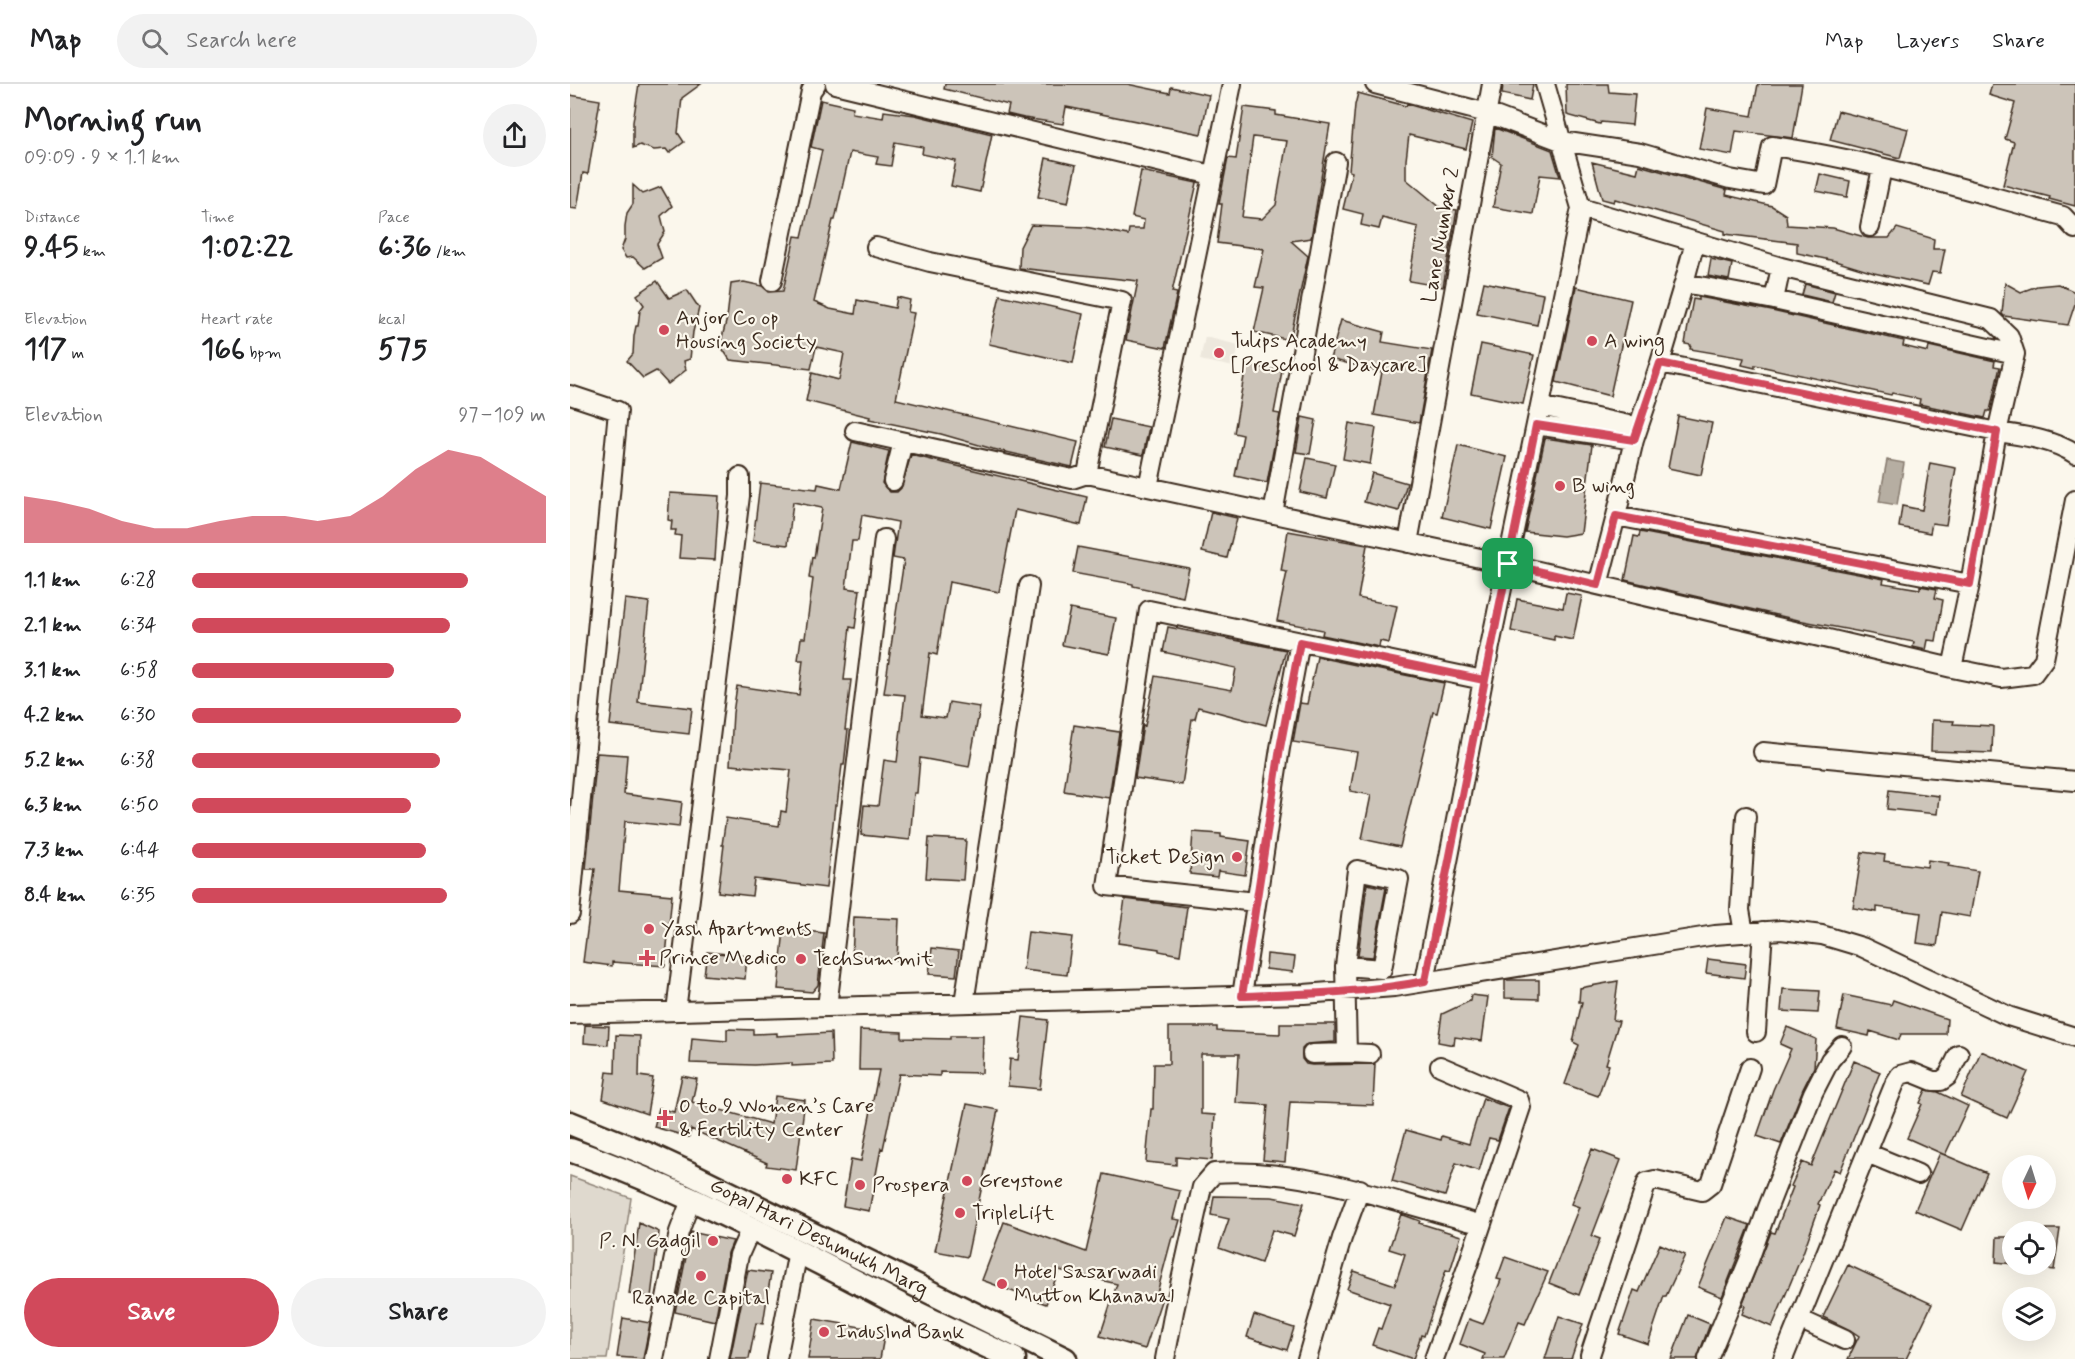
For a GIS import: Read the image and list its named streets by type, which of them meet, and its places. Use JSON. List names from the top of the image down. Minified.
{"streets":{"main road":["Gopal Hari Deshmukh Marg"],"street":["Lane Number 2"]},"places":{"other":["Anjor Co op Housing Society","A wing","Tulips Academy [Preschool & Daycare]","B wing","Ticket Design","Yash Apartments","TechSummit","KFC","Greystone","Prospera","TripleLift","P. N. Gadgil","Ranade Capital","Hotel Sasarwadi Mutton Khanawal","IndusInd Bank"],"health":["Prince Medico","0 to 9 Women’s Care & Fertility Center"]},"north":"bottom","page":{"header":"Map","search":"Search here","nav":["Map","Layers","Share"],"heading":["Morning run","09:09 · 9 × 1.1 km"],"stats":[["Distance","9.45 km"],["Time","1:02:22"],["Pace","6:36 /km"],["Elevation","117 m"],["Heart rate","166 bpm"],["kcal","575"]],"chart":["Elevation","97–109 m"],"list":[{"name":"1.1 km","note":"6:28"},{"name":"2.1 km","note":"6:34"},{"name":"3.1 km","note":"6:58"},{"name":"4.2 km","note":"6:30"},{"name":"5.2 km","note":"6:38"},{"name":"6.3 km","note":"6:50"},{"name":"7.3 km","note":"6:44"},{"name":"8.4 km","note":"6:35"}],"buttons":["Save","Share"]}}
